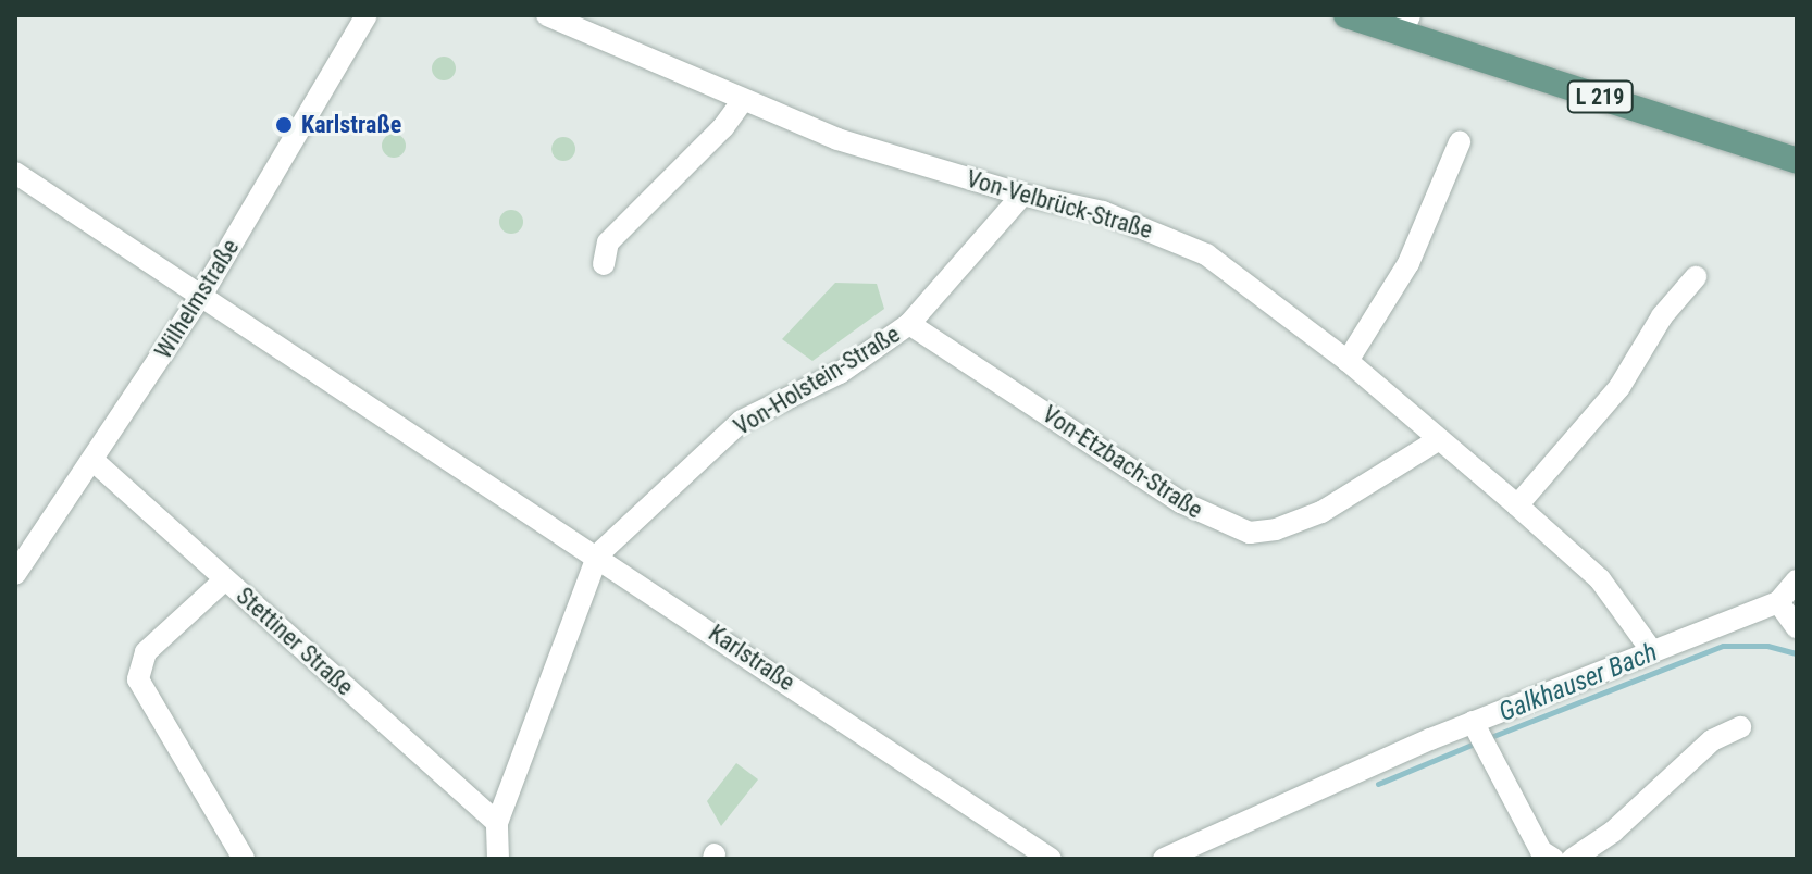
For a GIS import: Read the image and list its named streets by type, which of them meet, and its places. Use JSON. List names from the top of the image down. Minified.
{"streets":{"main road":["L 219"],"street":["Von-Velbrück-Straße","Wilhelmstraße","Von-Holstein-Straße","Von-Etzbach-Straße","Stettiner Straße","Karlstraße"]},"crossings":[["Von-Velbrück-Straße","Von-Holstein-Straße"],["Von-Velbrück-Straße","Von-Etzbach-Straße"],["Wilhelmstraße","Stettiner Straße"],["Wilhelmstraße","Karlstraße"],["Von-Holstein-Straße","Von-Etzbach-Straße"],["Von-Holstein-Straße","Karlstraße"]],"water":["Galkhauser Bach"],"places":["Karlstraße"]}
